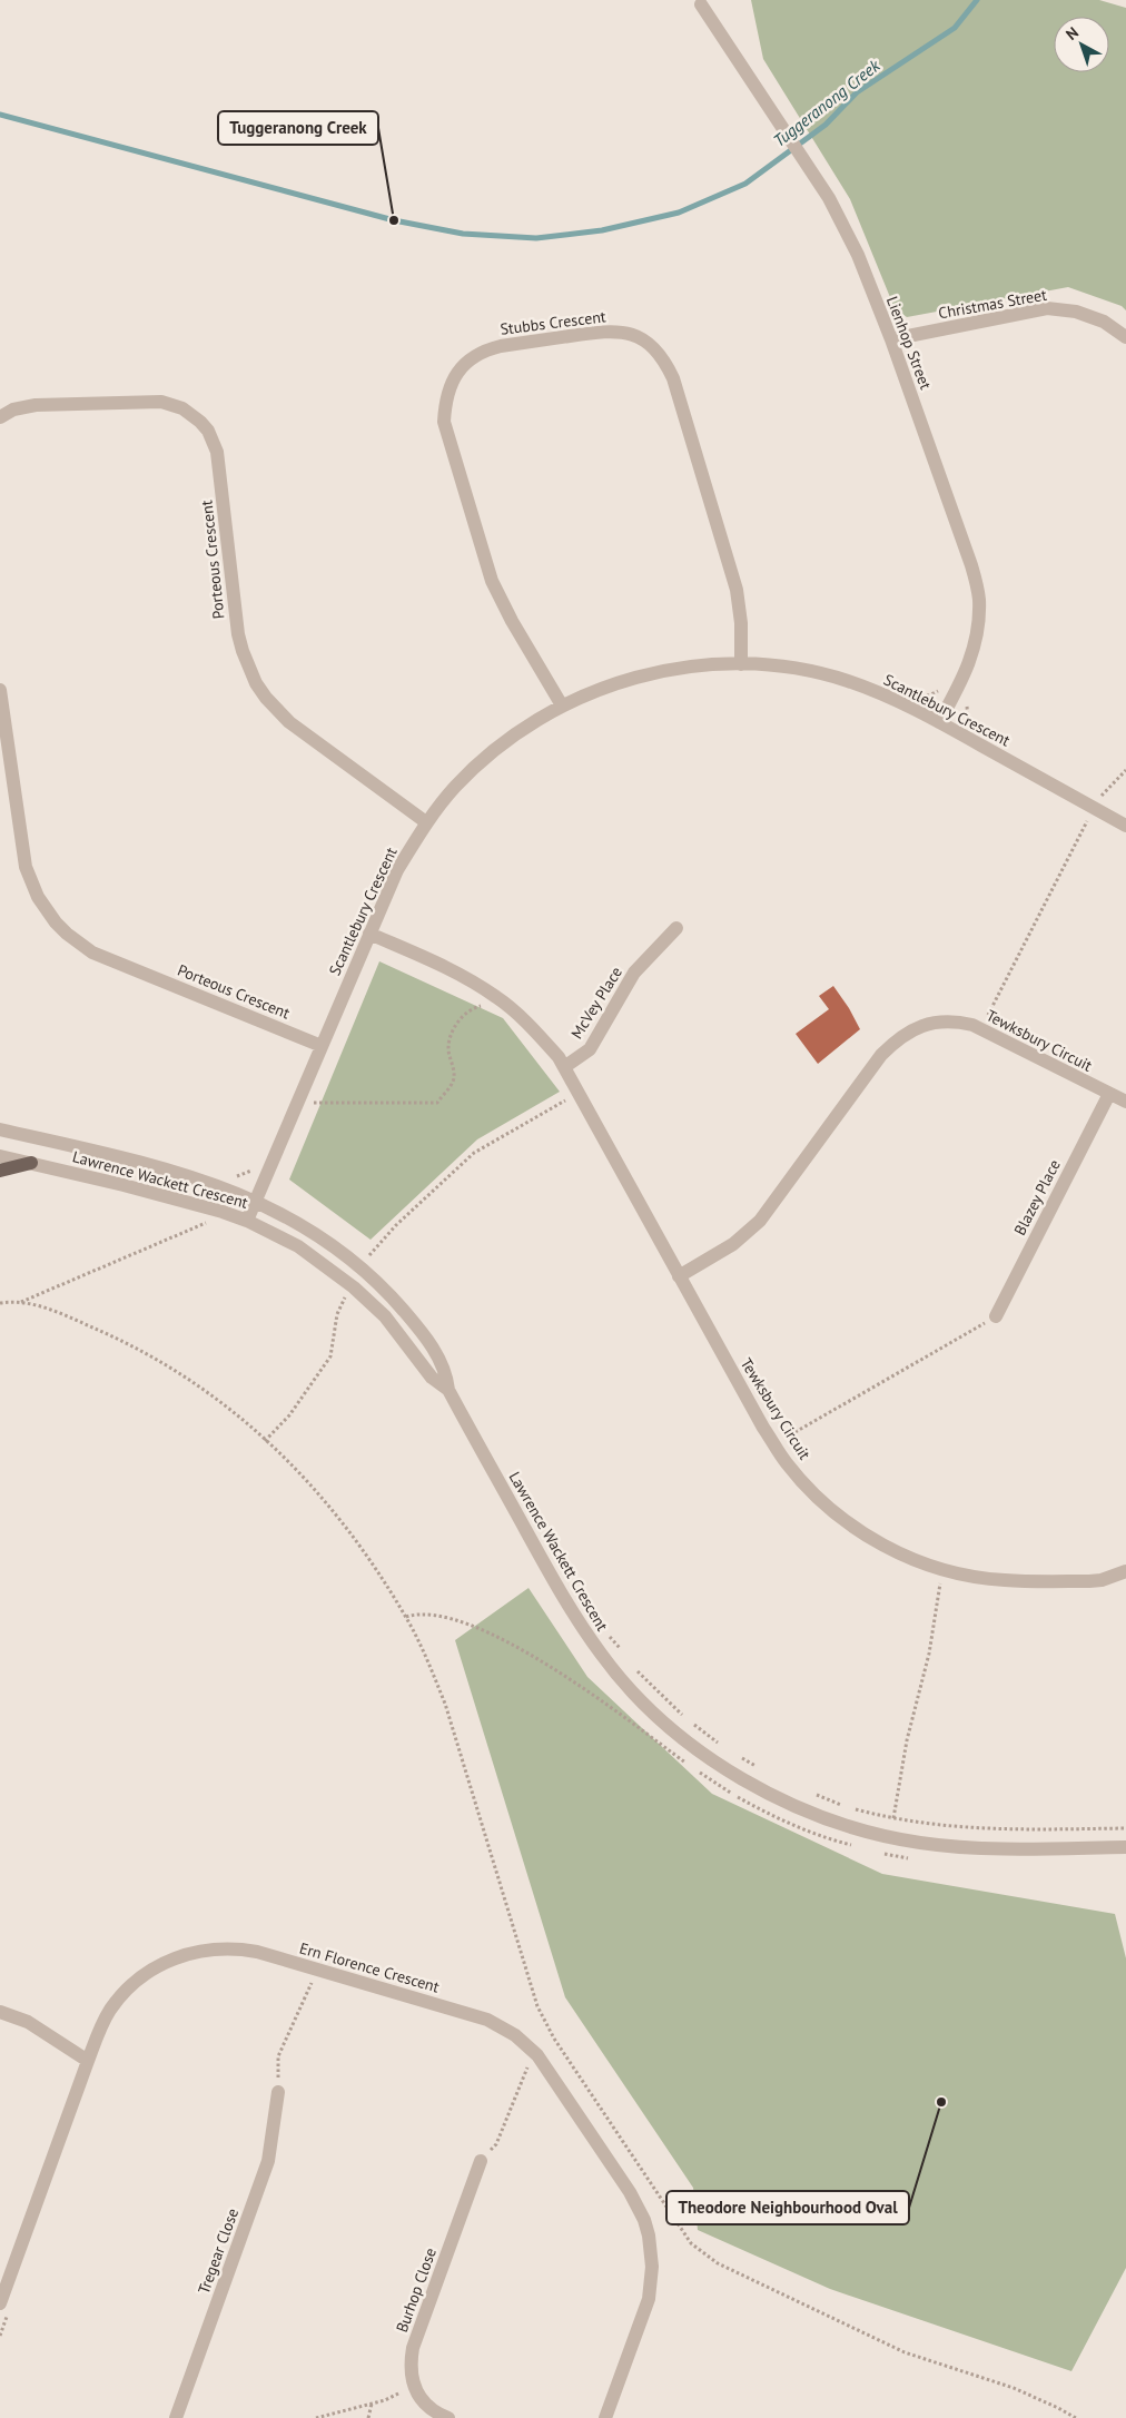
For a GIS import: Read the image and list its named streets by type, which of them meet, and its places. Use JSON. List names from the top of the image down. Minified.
{"streets":{"street":["Christmas Street","Stubbs Crescent","Lienhop Street","Porteous Crescent","Scantlebury Crescent","McVey Place","Tewksbury Circuit","Lawrence Wackett Crescent","Blazey Place","Ern Florence Crescent","Tregear Close","Burhop Close"]},"crossings":[["Christmas Street","Lienhop Street"],["Stubbs Crescent","Scantlebury Crescent"],["Lienhop Street","Scantlebury Crescent"],["Porteous Crescent","Scantlebury Crescent"],["Scantlebury Crescent","Tewksbury Circuit"],["Scantlebury Crescent","Lawrence Wackett Crescent"],["McVey Place","Tewksbury Circuit"],["Tewksbury Circuit","Blazey Place"]],"water":["Tuggeranong Creek"],"places":["Tuggeranong Creek","Theodore Neighbourhood Oval"],"north":"top left"}
